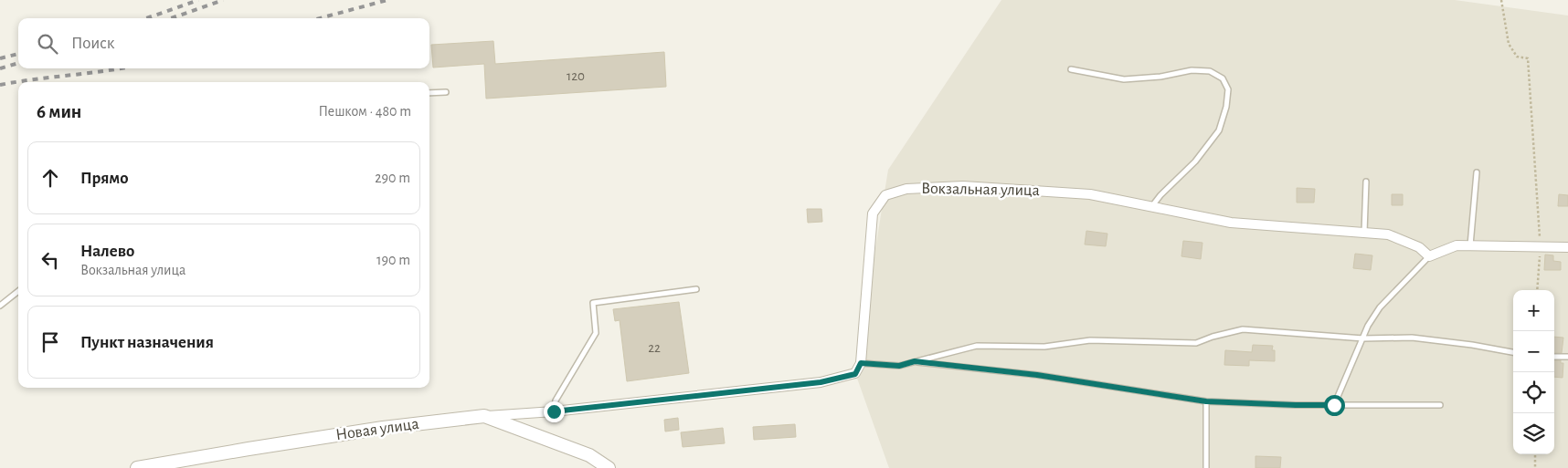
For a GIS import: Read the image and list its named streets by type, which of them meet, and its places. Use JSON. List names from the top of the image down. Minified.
{"streets":{"street":["Вокзальная улица","Новая улица"]},"house_numbers":["120","22"],"page":{"search":"Поиск","heading":["6 мин","Пешком · 480 m"],"list":[["Прямо","290 m"],["Налево","Вокзальная улица","190 m"],"Пункт назначения"],"map_buttons":["+","−"]}}
